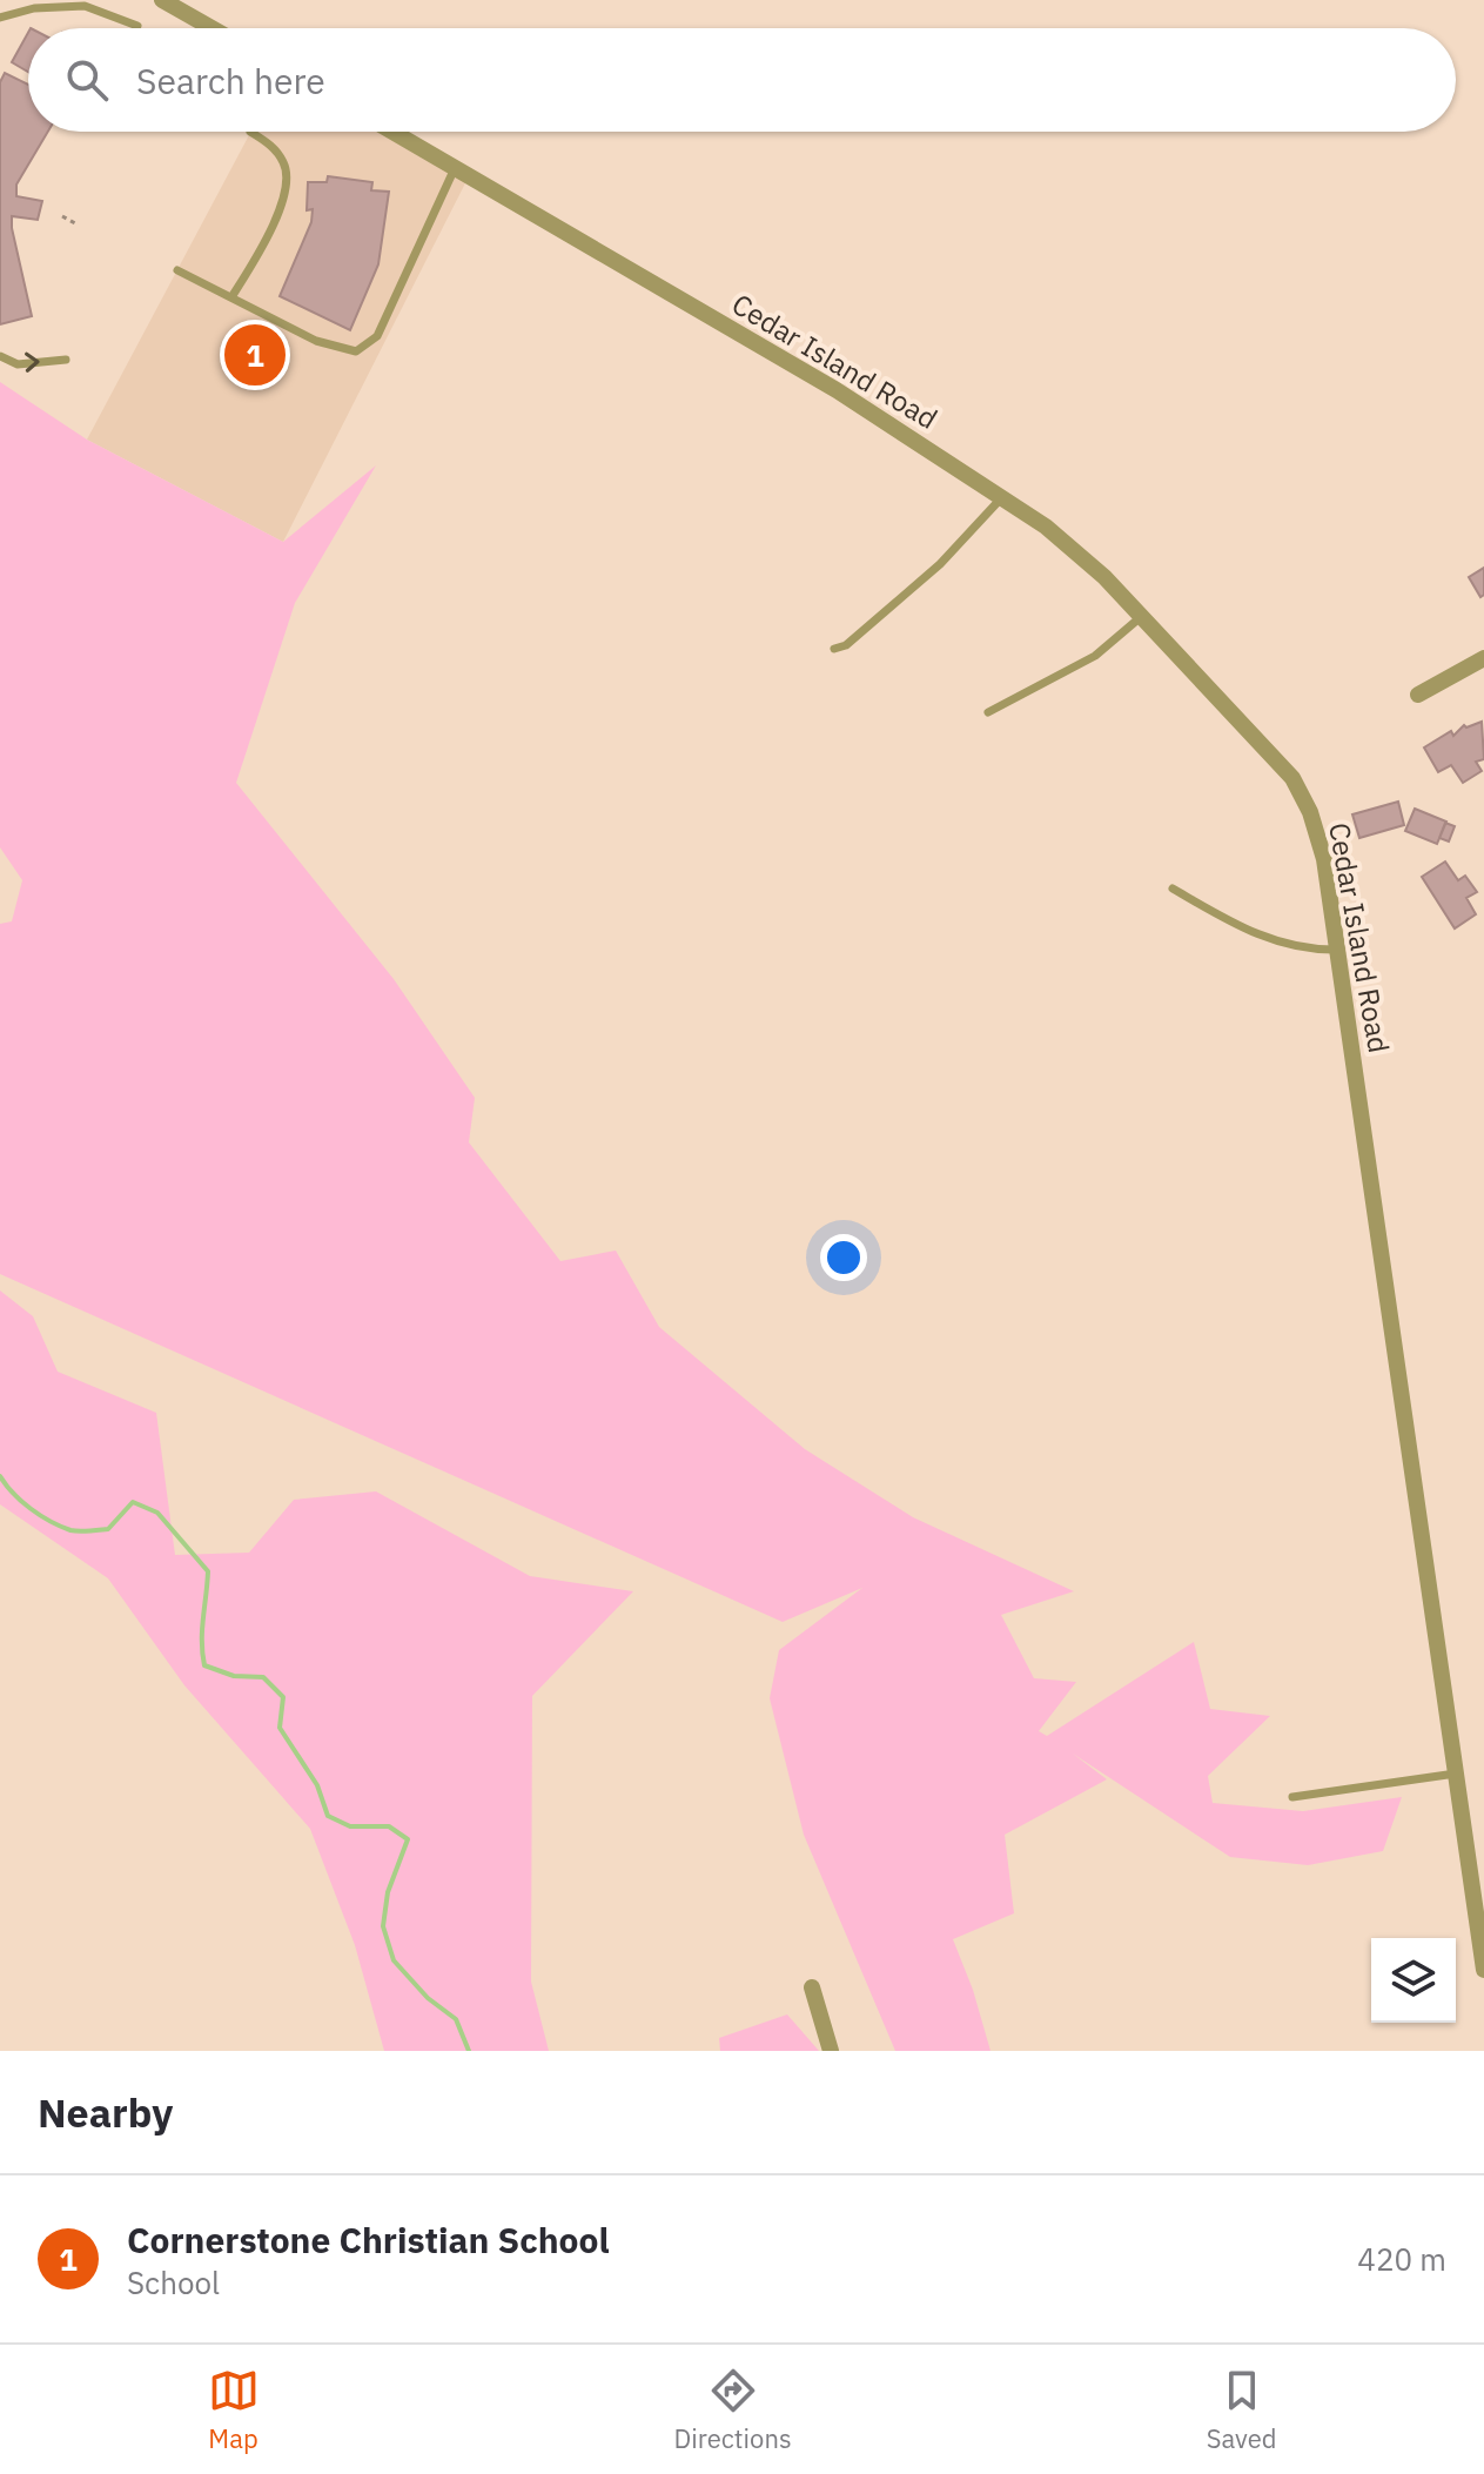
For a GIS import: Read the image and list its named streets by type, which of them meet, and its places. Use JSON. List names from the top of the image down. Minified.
{"streets":{"street":["Cedar Island Road"]},"page":{"search":"Search here","pins":"1","heading":"Nearby","list":[{"mark":"1","name":"Cornerstone Christian School","note":"School","value":"420 m"}],"nav":["Map","Directions","Saved"]}}
